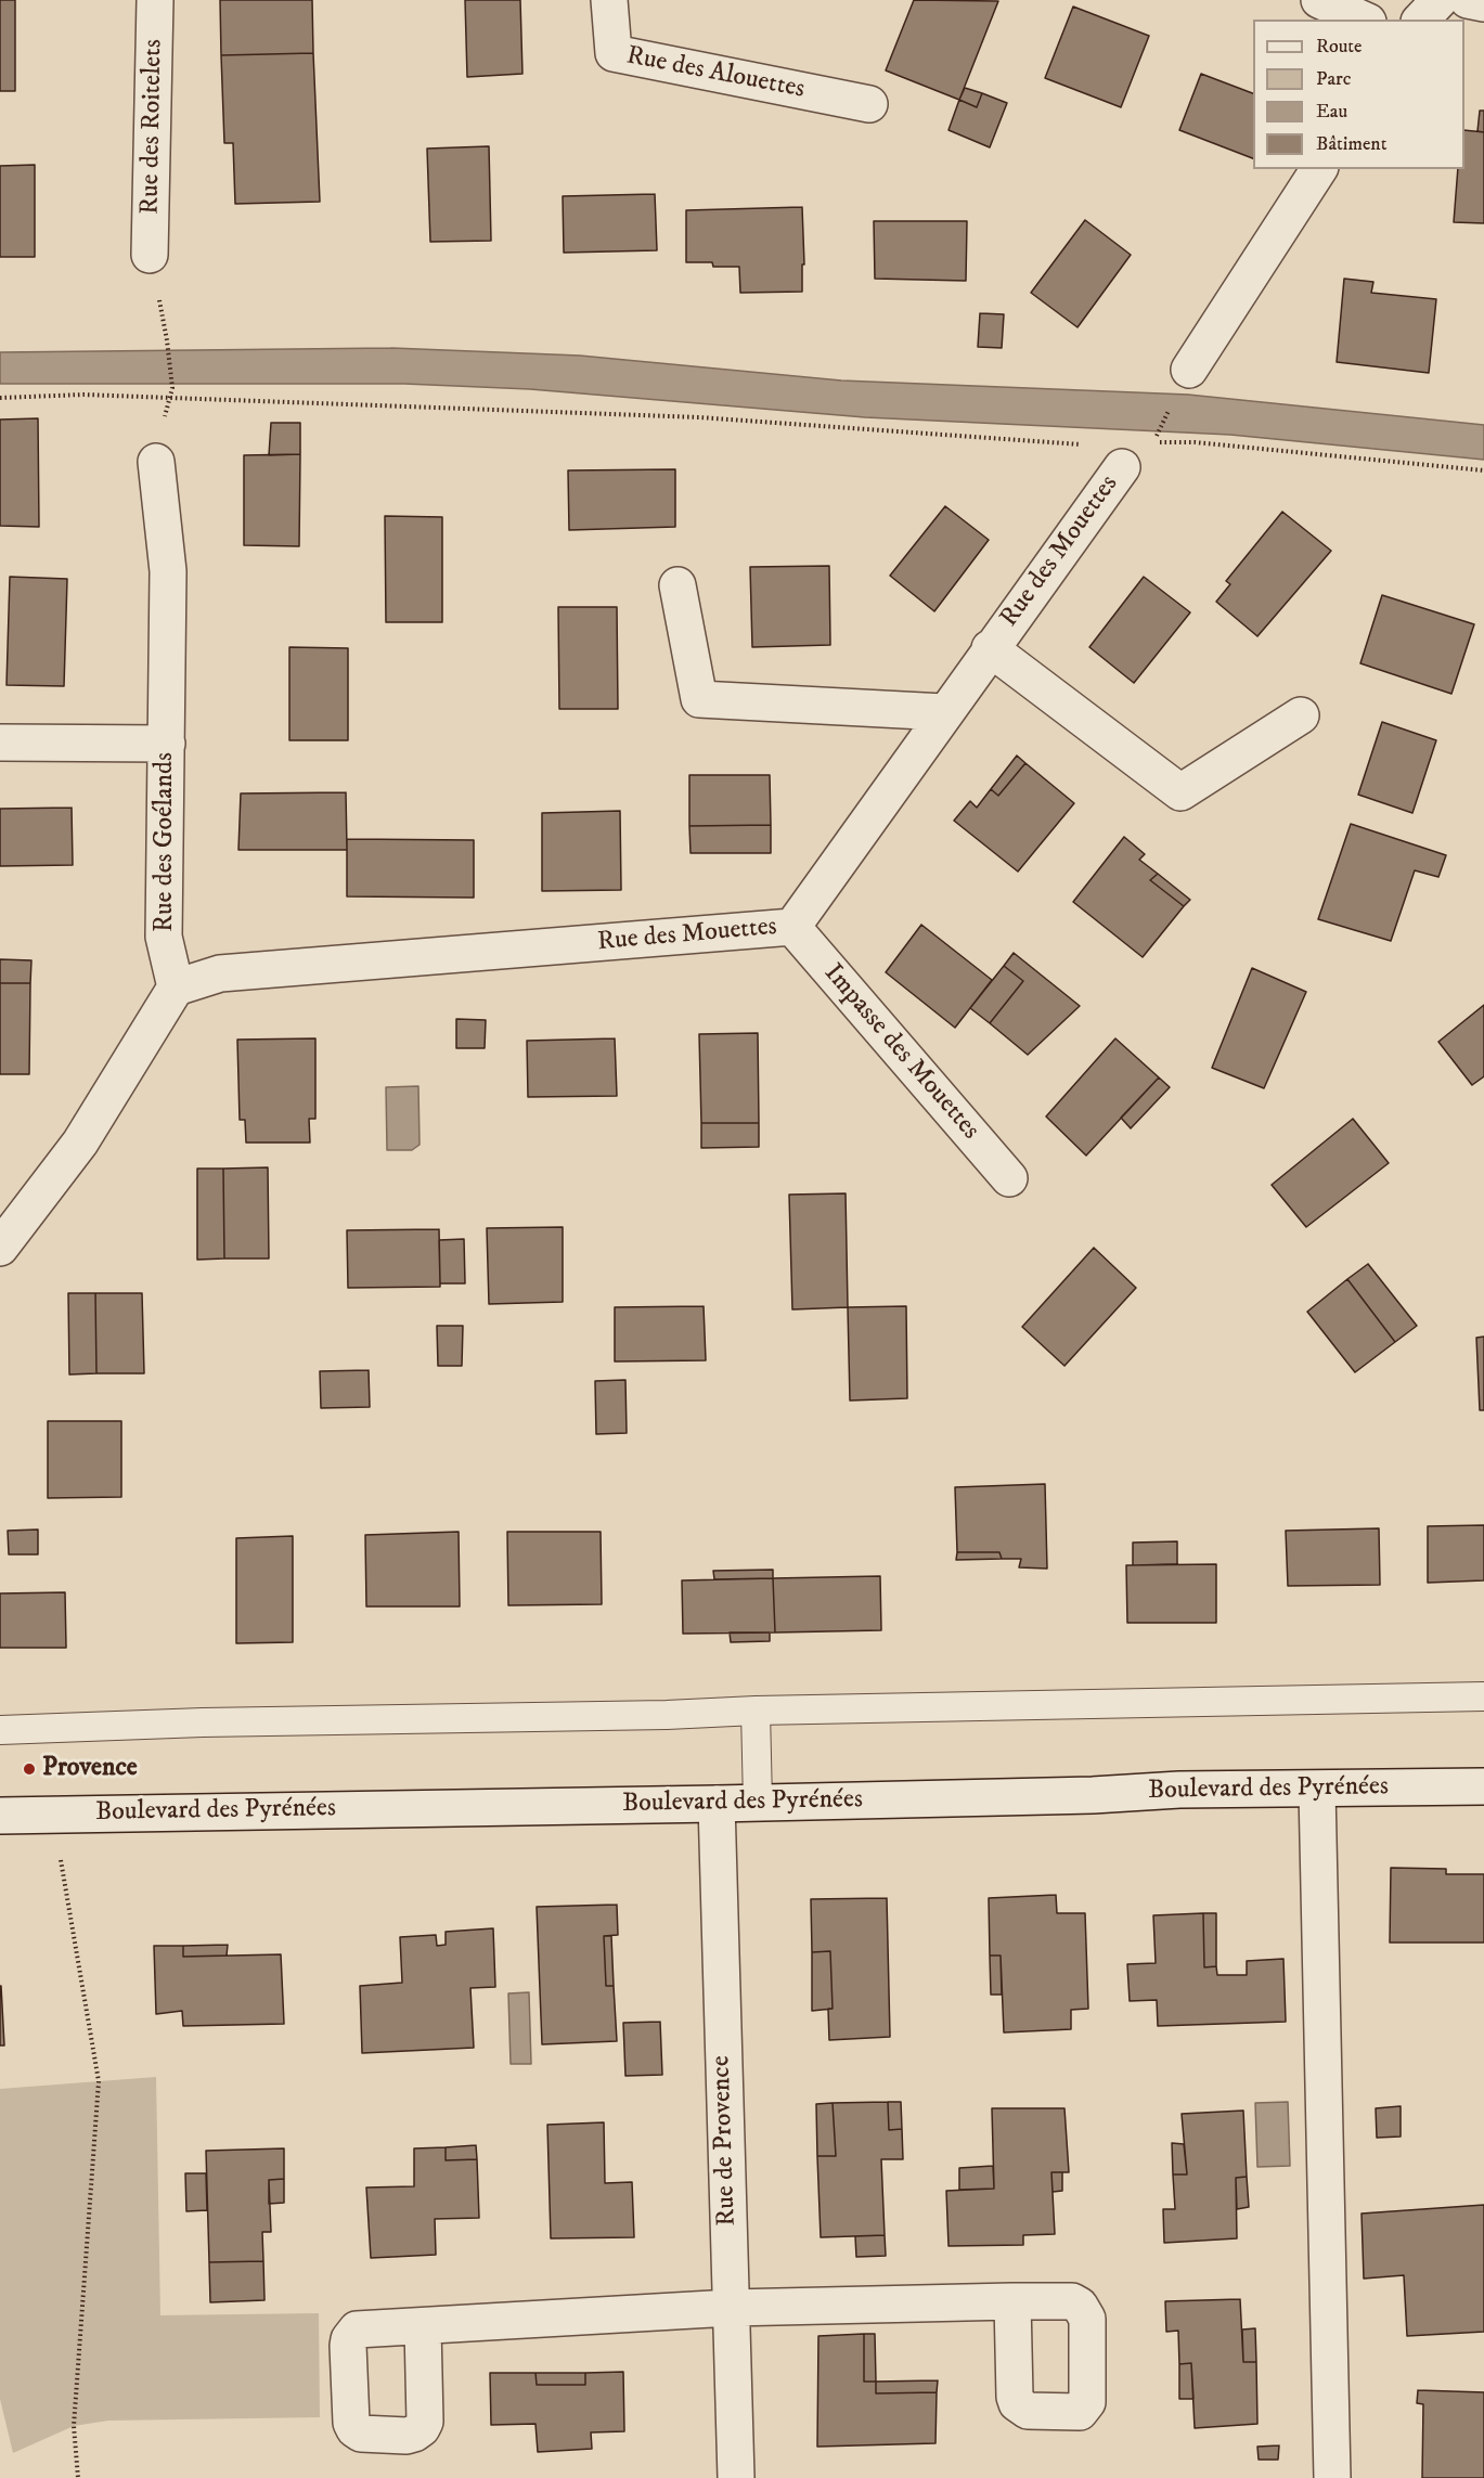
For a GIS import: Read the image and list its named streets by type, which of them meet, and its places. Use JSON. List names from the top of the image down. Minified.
{"streets":{"street":["Rue des Alouettes","Rue des Roitelets","Rue des Mouettes","Rue des Goélands","Impasse des Mouettes","Boulevard des Pyrénées","Rue de Provence"]},"crossings":[["Rue des Mouettes","Rue des Goélands"],["Rue des Mouettes","Impasse des Mouettes"],["Boulevard des Pyrénées","Rue de Provence"]],"places":["Provence"],"legend":["Route","Parc","Eau","Bâtiment"]}
